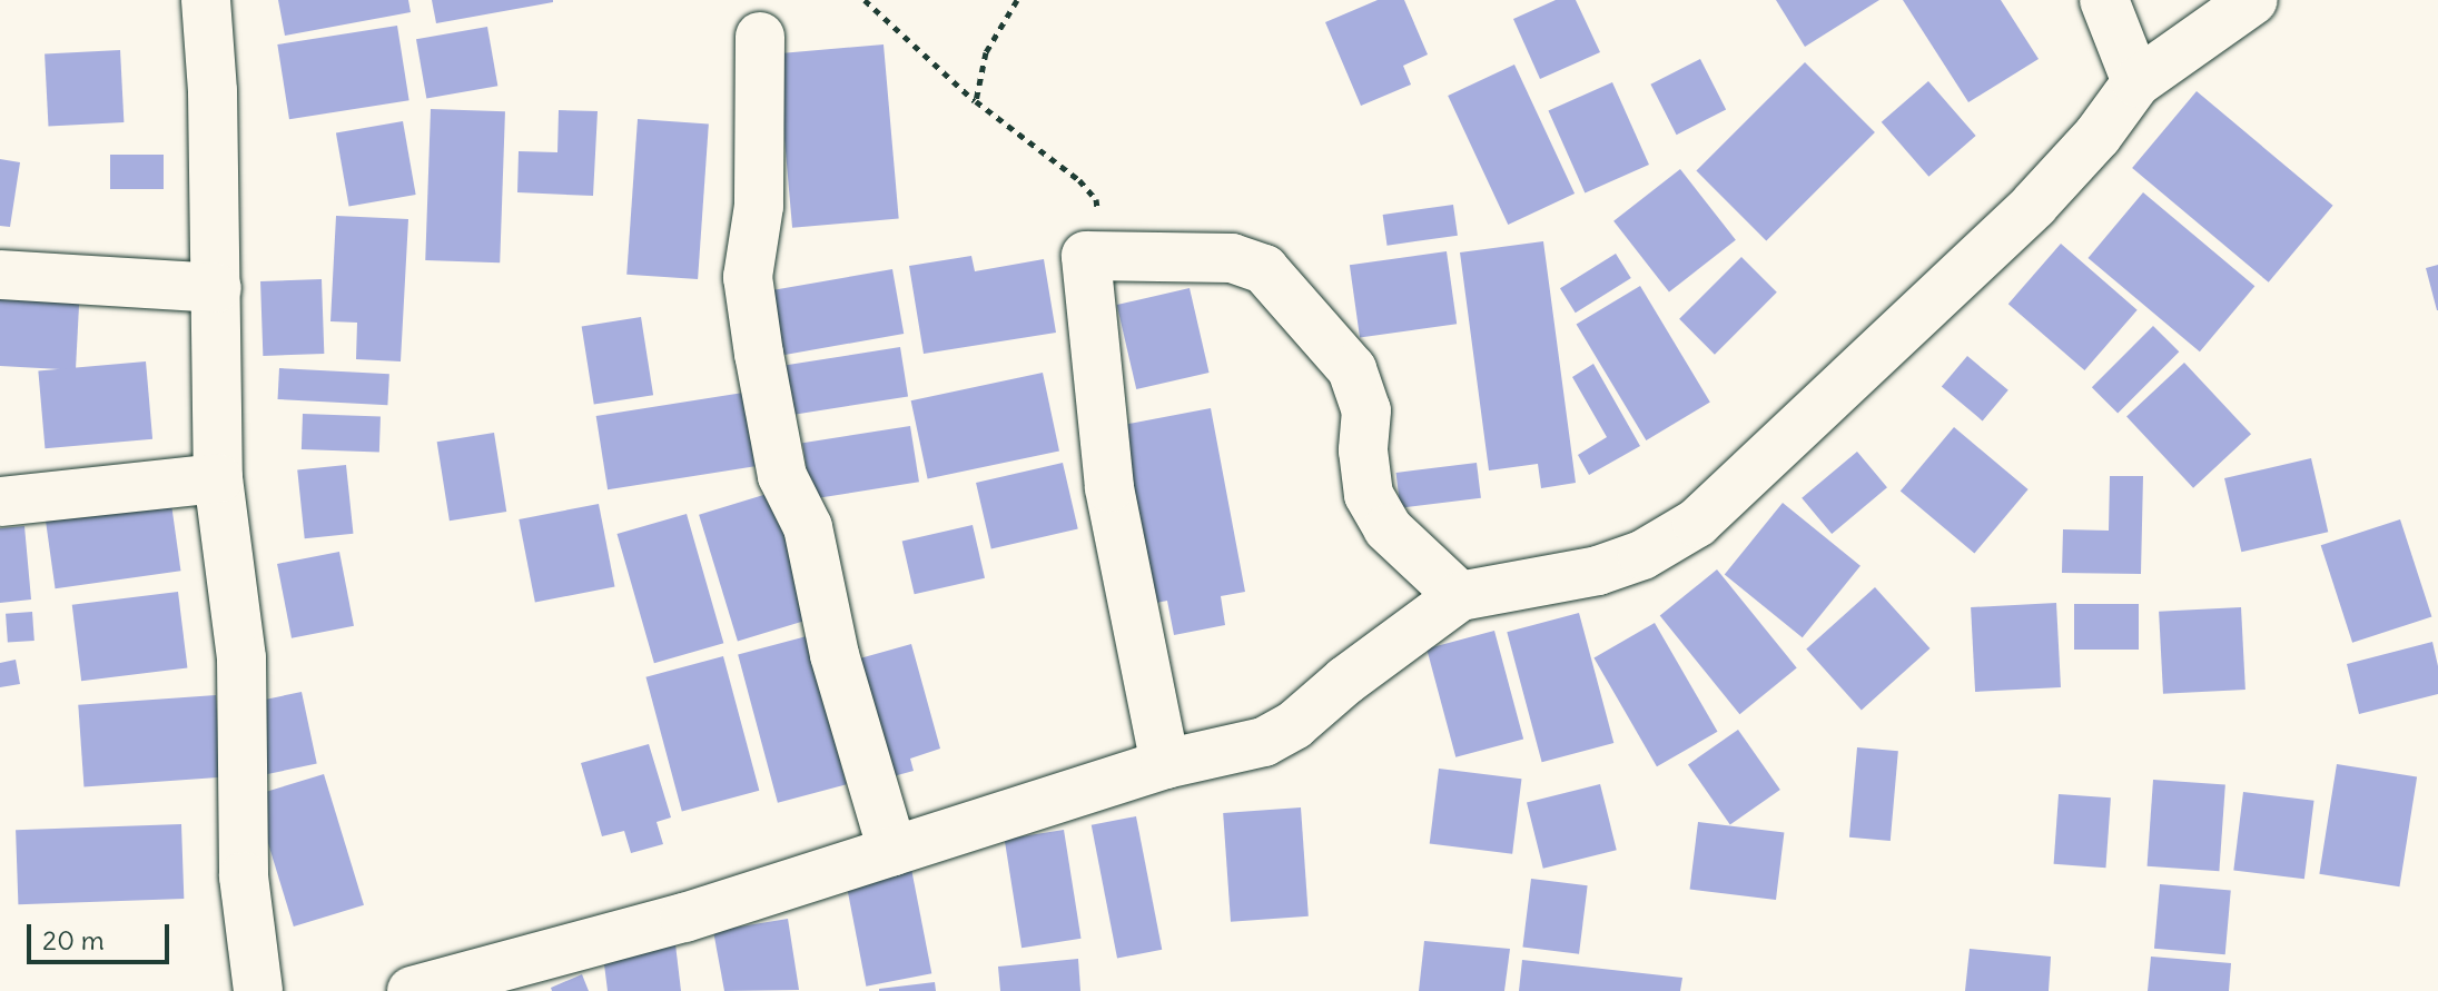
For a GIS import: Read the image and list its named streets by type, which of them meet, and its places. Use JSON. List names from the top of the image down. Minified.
{"scale_bar":"20 m"}
